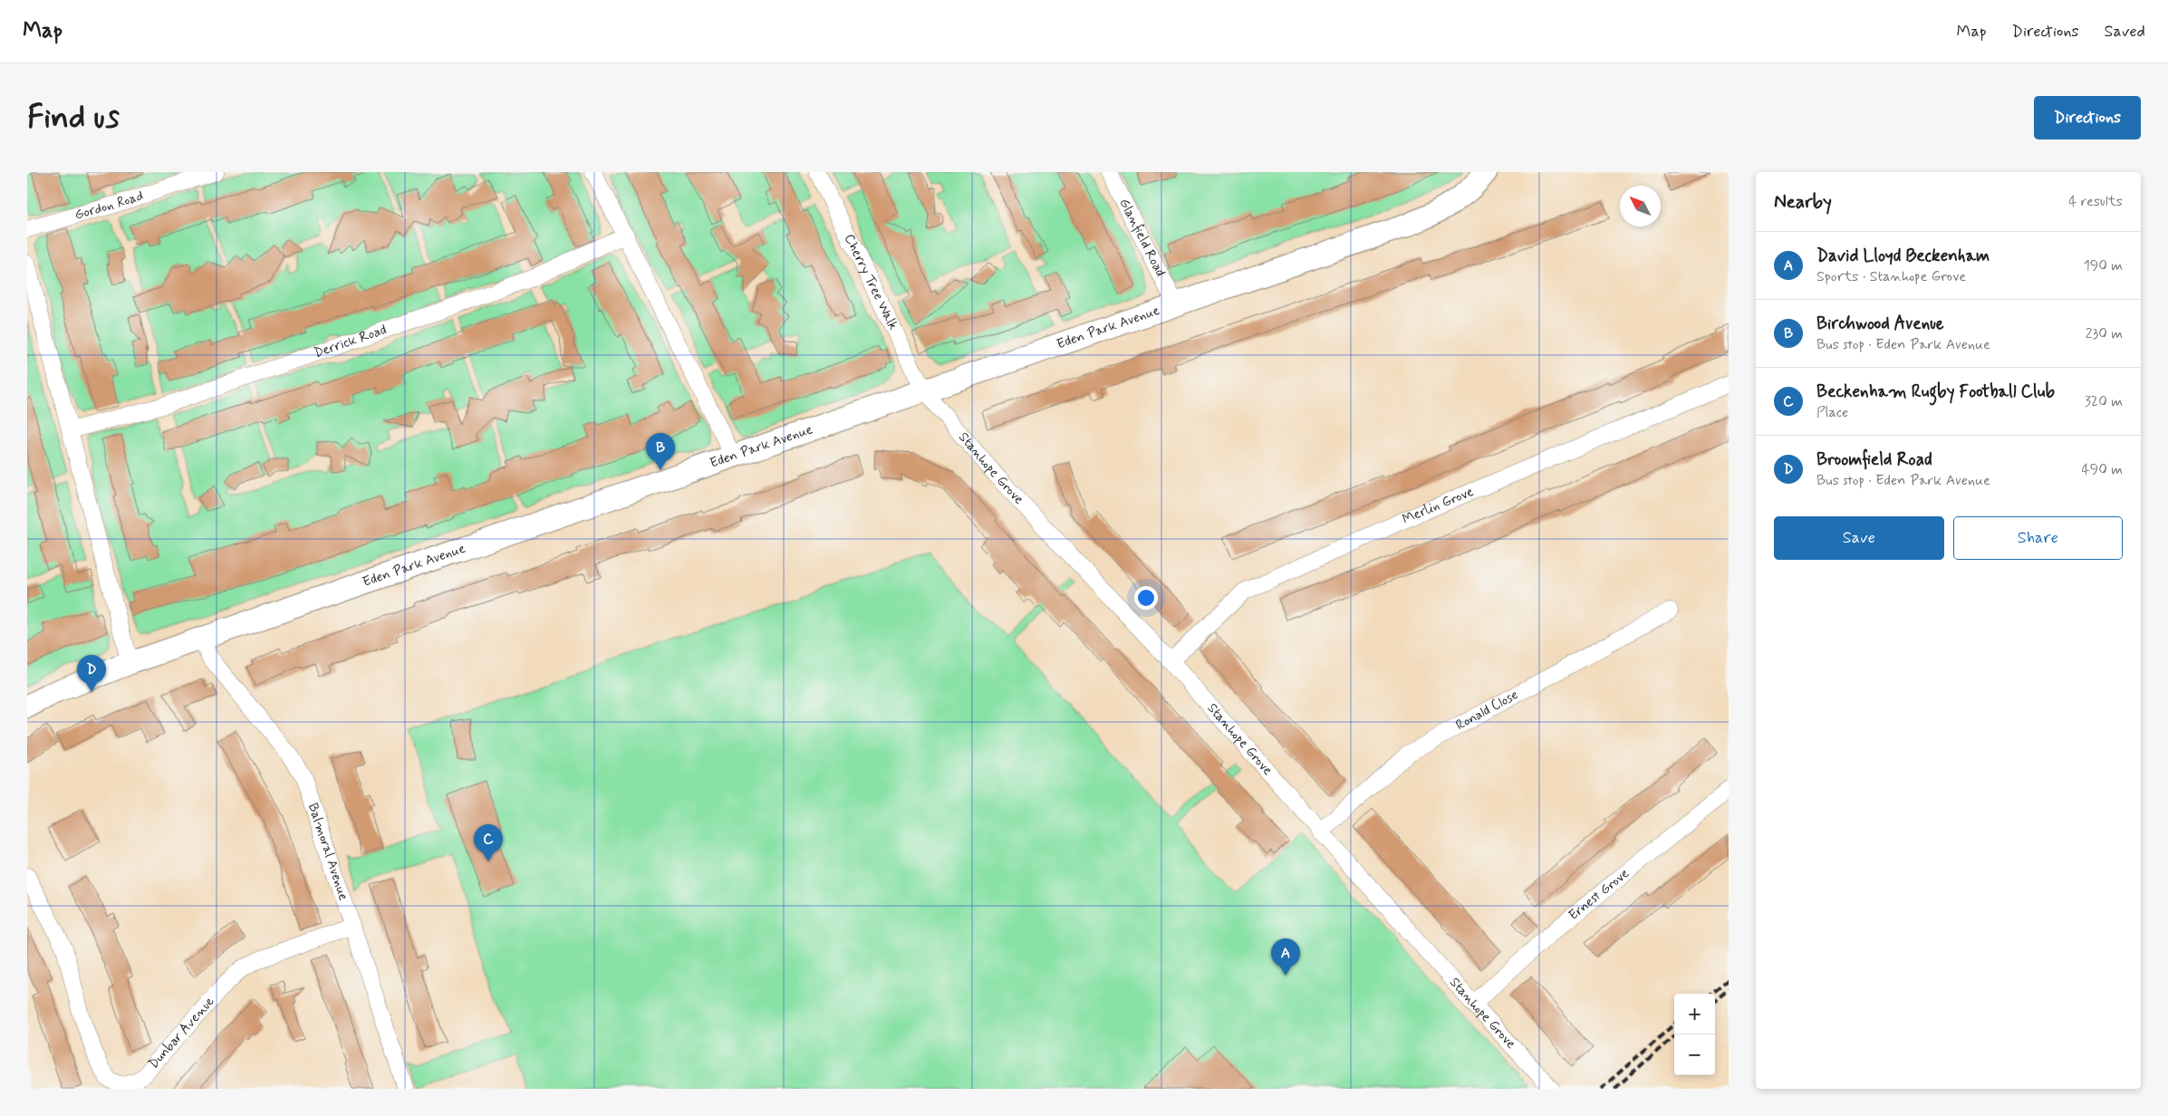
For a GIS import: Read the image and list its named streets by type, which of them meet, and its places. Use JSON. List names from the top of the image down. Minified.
{"streets":{"street":["Gordon Road","Glanfield Road","Cherry Tree Walk","Eden Park Avenue","Derrick Road","Stanhope Grove","Merlin Grove","Ronald Close","Balmoral Avenue","Ernest Grove","Dunbar Avenue"]},"crossings":[["Glanfield Road","Eden Park Avenue"],["Cherry Tree Walk","Eden Park Avenue"],["Cherry Tree Walk","Stanhope Grove"],["Eden Park Avenue","Stanhope Grove"],["Eden Park Avenue","Balmoral Avenue"],["Stanhope Grove","Merlin Grove"],["Stanhope Grove","Ronald Close"],["Stanhope Grove","Ernest Grove"],["Balmoral Avenue","Dunbar Avenue"]],"north":"top left","page":{"header":"Map","nav":["Map","Directions","Saved"],"buttons":["Directions",["Save","Share"]],"title":"Find us","heading":["Nearby","4 results"],"list":[{"mark":"A","name":"David Lloyd Beckenham","note":"Sports · Stanhope Grove","value":"190 m"},{"mark":"B","name":"Birchwood Avenue","note":"Bus stop · Eden Park Avenue","value":"230 m"},{"mark":"C","name":"Beckenham Rugby Football Club","note":"Place","value":"320 m"},{"mark":"D","name":"Broomfield Road","note":"Bus stop · Eden Park Avenue","value":"490 m"}],"pins":["B","D","C","A"],"map_buttons":["+","−"]}}
